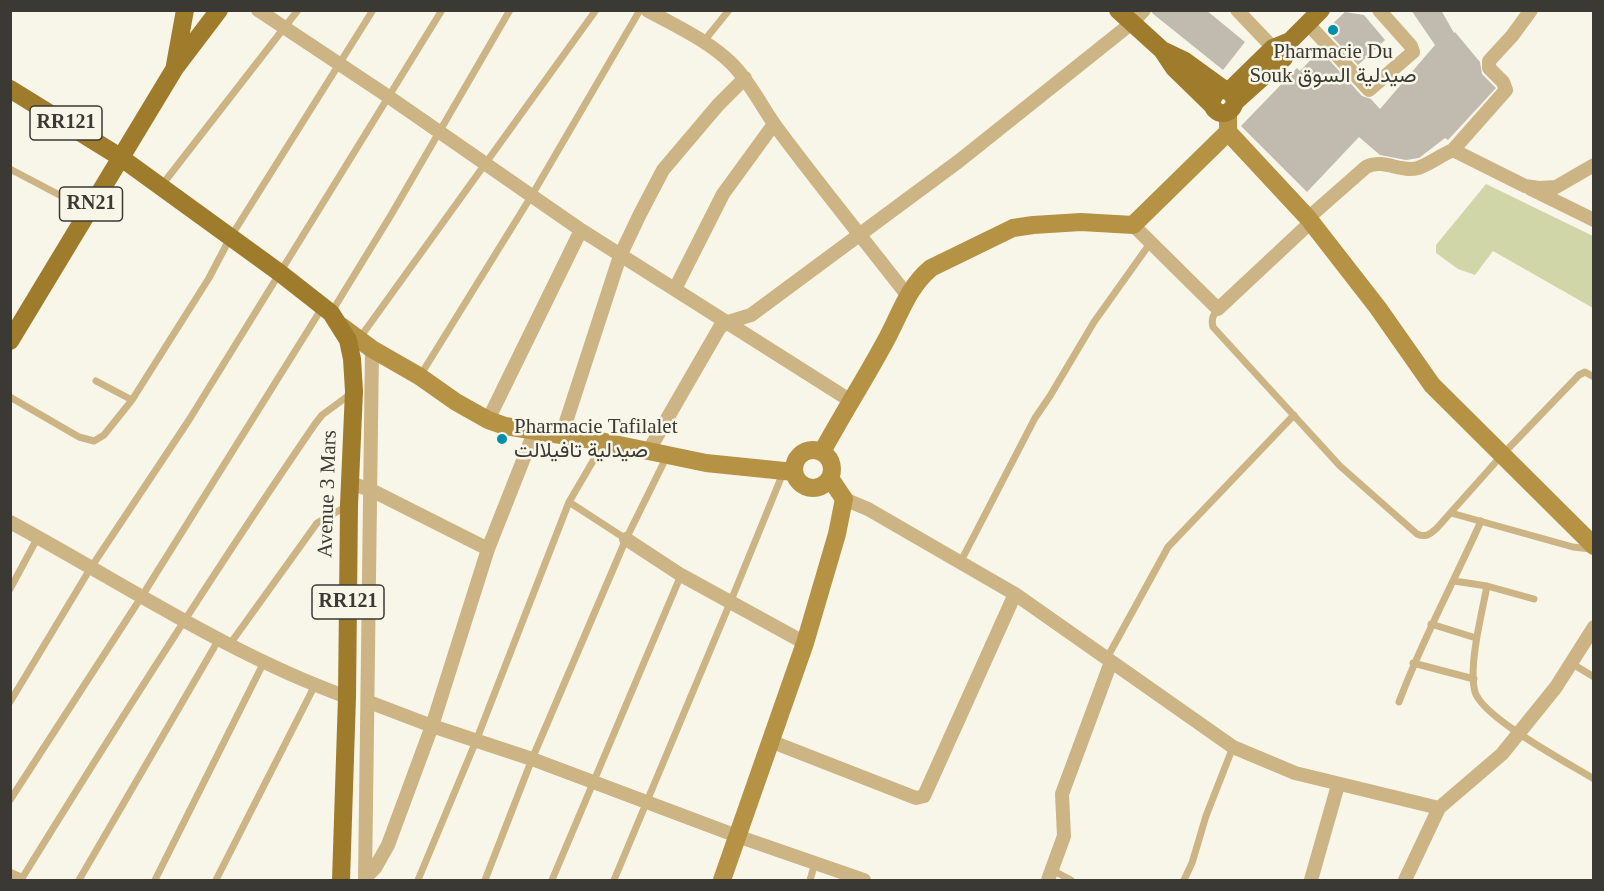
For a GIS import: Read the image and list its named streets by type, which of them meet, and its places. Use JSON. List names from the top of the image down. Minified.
{"streets":{"main road":["RR121","RN21","Avenue 3 Mars"]},"crossings":[["RR121","RN21"],["RR121","Avenue 3 Mars"]],"places":["Pharmacie Du Souk صيدلية السوق","Pharmacie Tafilalet صيدلية تافيلالت"]}
